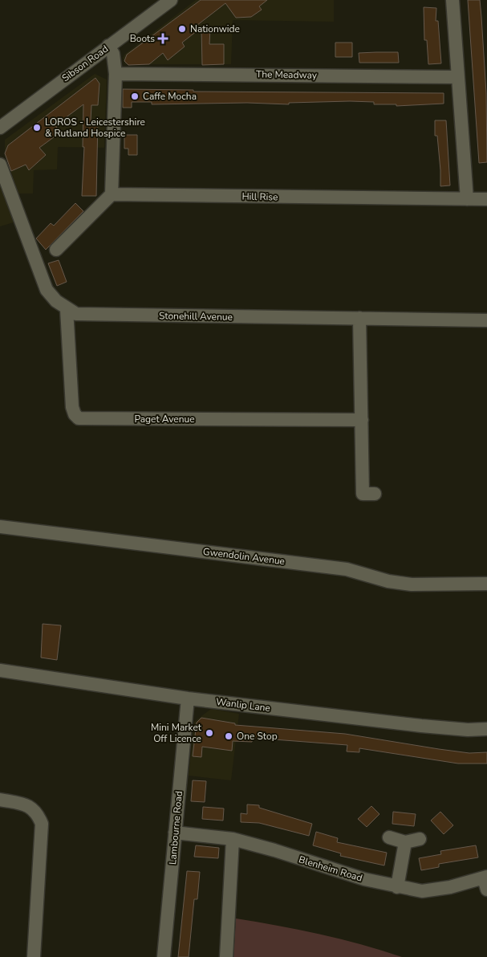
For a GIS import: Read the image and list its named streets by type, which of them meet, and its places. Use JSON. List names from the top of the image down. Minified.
{"streets":{"street":["Sibson Road","The Meadway","Hill Rise","Stonehill Avenue","Paget Avenue","Gwendolin Avenue","Wanlip Lane","Lambourne Road","Blenheim Road"]},"crossings":[["Stonehill Avenue","Paget Avenue"],["Wanlip Lane","Lambourne Road"],["Lambourne Road","Blenheim Road"]],"places":{"other":["Nationwide","Caffe Mocha","LOROS - Leicestershire & Rutland Hospice","Mini Market Off Licence","One Stop"],"health":["Boots"]}}
